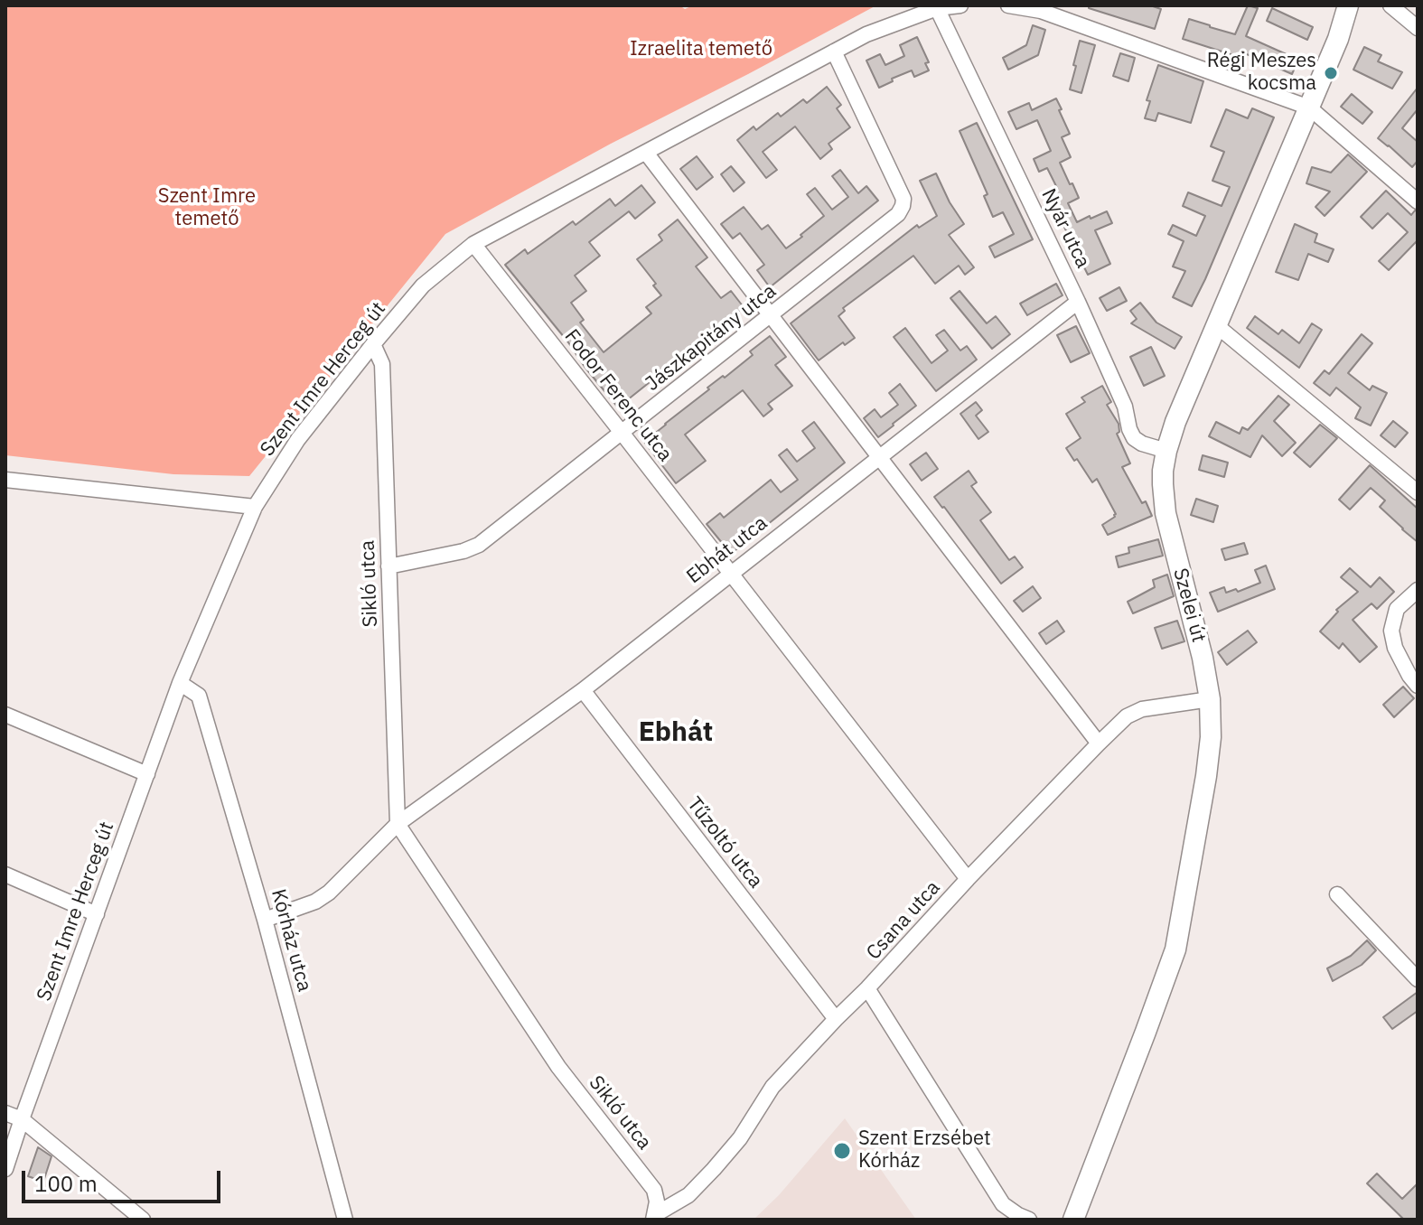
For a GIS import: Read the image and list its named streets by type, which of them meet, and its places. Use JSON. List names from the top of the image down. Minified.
{"streets":{"main road":["Szelei út"],"street":["Nyár utca","Jászkapitány utca","Szent Imre Herceg út","Fodor Ferenc utca","Ebhát utca","Sikló utca","Tűzoltó utca","Csana utca","Kórház utca"]},"crossings":[["Nyár utca","Szent Imre Herceg út"],["Nyár utca","Ebhát utca"],["Nyár utca","Szelei út"],["Jászkapitány utca","Szent Imre Herceg út"],["Jászkapitány utca","Fodor Ferenc utca"],["Jászkapitány utca","Sikló utca"],["Szent Imre Herceg út","Fodor Ferenc utca"],["Szent Imre Herceg út","Sikló utca"],["Szent Imre Herceg út","Kórház utca"],["Fodor Ferenc utca","Ebhát utca"],["Fodor Ferenc utca","Csana utca"],["Ebhát utca","Sikló utca"],["Ebhát utca","Tűzoltó utca"],["Sikló utca","Csana utca"],["Szelei út","Csana utca"],["Tűzoltó utca","Csana utca"]],"districts":["Ebhát"],"parks":["Izraelita temető","Szent Imre temető"],"places":["Régi Meszes kocsma","Szent Erzsébet Kórház"],"scale_bar":"100 m"}
